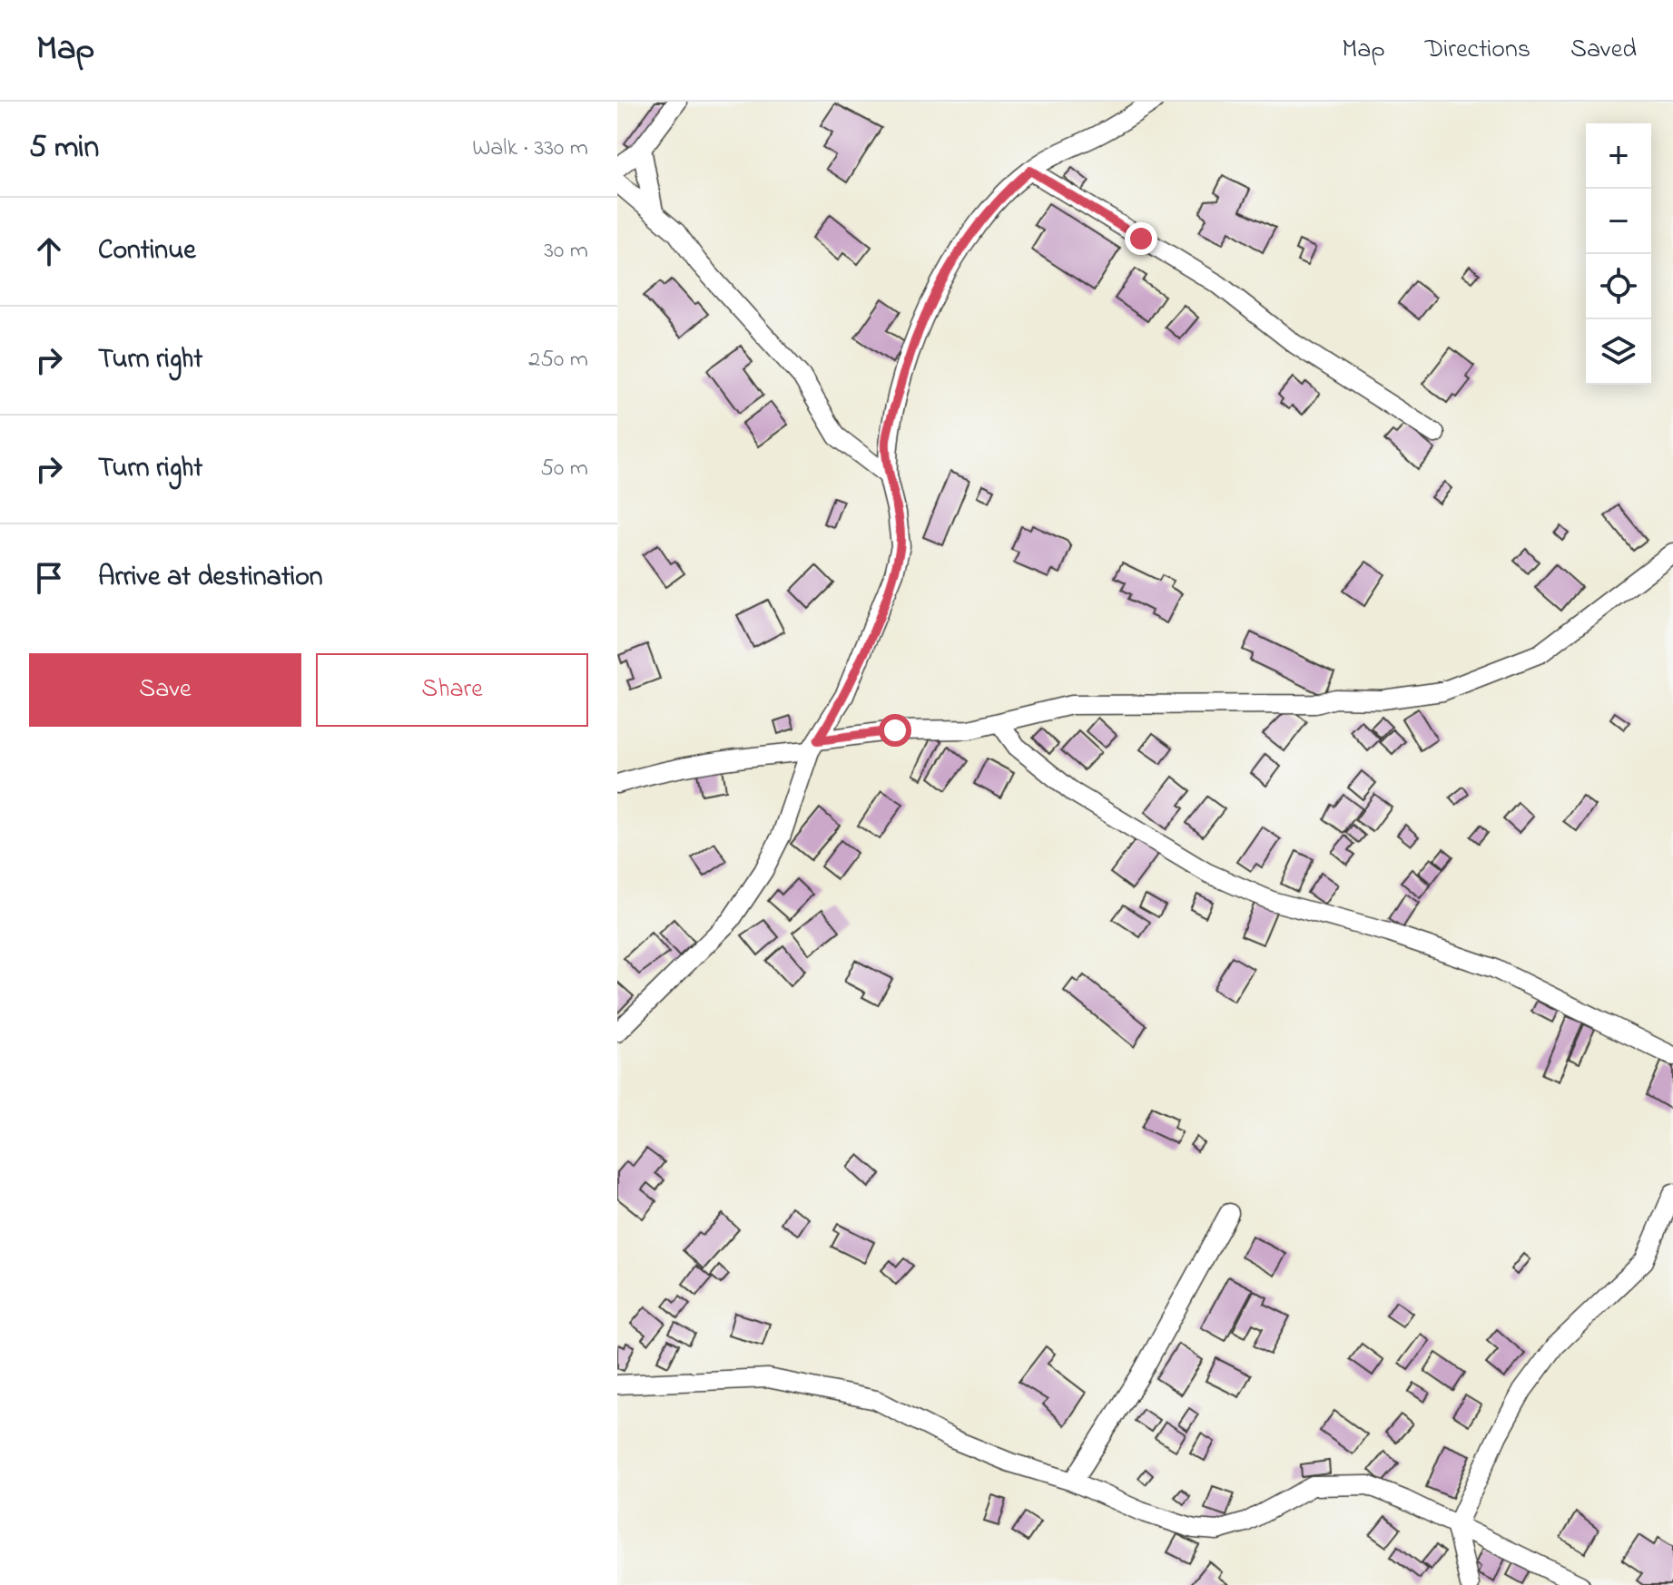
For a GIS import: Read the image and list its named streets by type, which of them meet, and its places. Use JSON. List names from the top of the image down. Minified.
{"page":{"header":"Map","nav":["Map","Directions","Saved"],"heading":["5 min","Walk · 330 m"],"map_buttons":["+","−"],"list":[["Continue","30 m"],["Turn right","250 m"],["Turn right","50 m"],"Arrive at destination"],"buttons":["Save","Share"]}}
